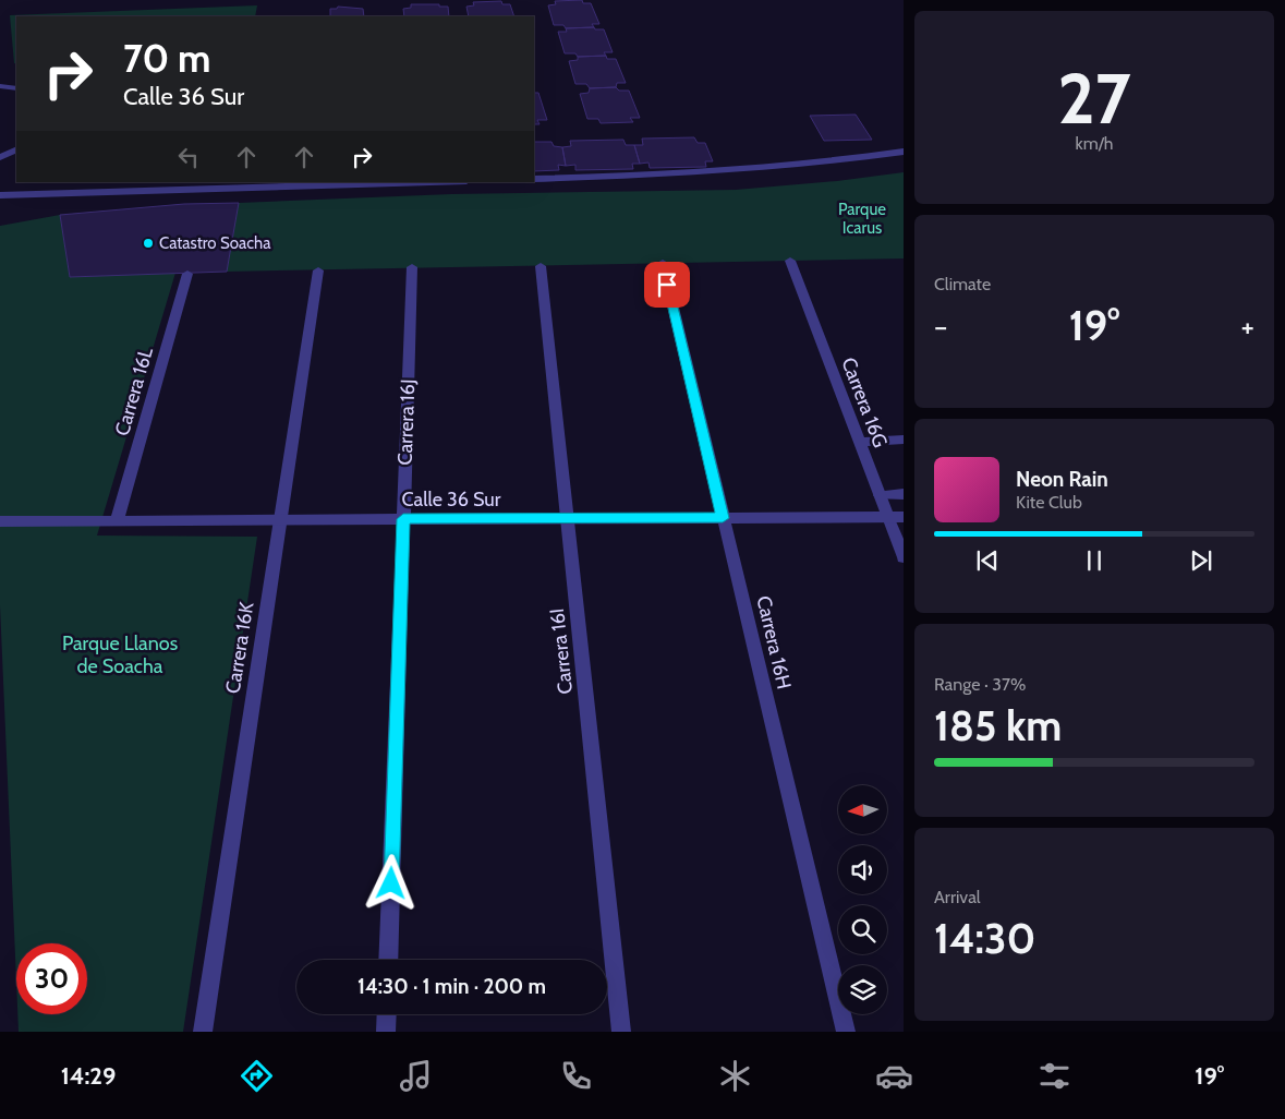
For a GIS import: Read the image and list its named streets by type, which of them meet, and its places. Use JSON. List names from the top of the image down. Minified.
{"streets":{"street":["Carrera 16L","Carrera 16G","Carrera 16J","Calle 36 Sur","Carrera 16H","Carrera 16K","Carrera 16I"]},"crossings":[["Carrera 16L","Calle 36 Sur"],["Carrera 16G","Calle 36 Sur"],["Carrera 16J","Calle 36 Sur"],["Calle 36 Sur","Carrera 16H"],["Calle 36 Sur","Carrera 16K"],["Calle 36 Sur","Carrera 16I"]],"parks":["Parque Icarus","Parque Llanos de Soacha"],"places":["Catastro Soacha"],"north":"left","page":{"tile":[["27","km/h"],"Climate",["Range · 37%","185 km"],["Arrival","14:30"]],"turn":["70 m","Calle 36 Sur"],"heat":["−","19°","+"],"song":["Neon Rain","Kite Club"],"limit":"30","trip":"14:30 · 1 min · 200 m","tabs":["14:29","19°"]}}
